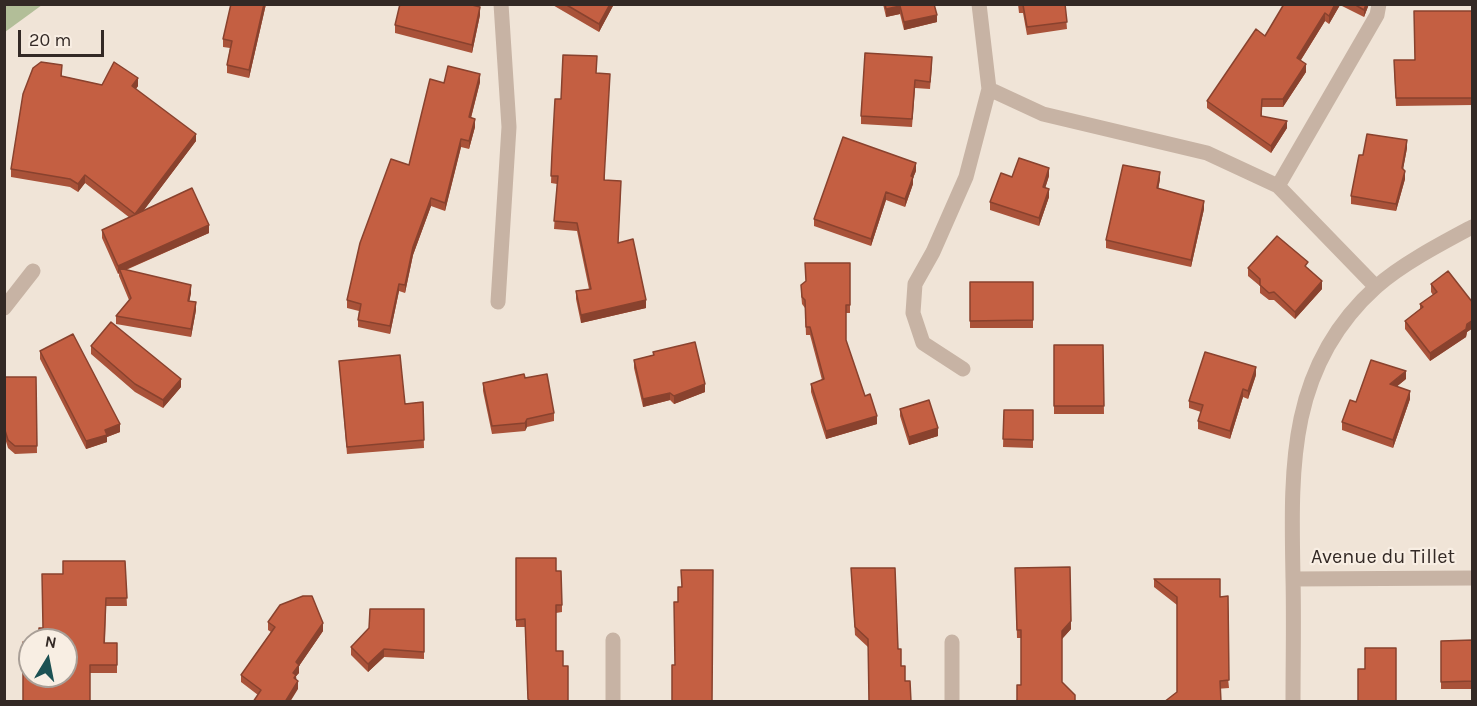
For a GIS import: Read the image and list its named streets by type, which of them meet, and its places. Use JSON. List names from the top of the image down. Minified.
{"streets":{"street":["Avenue du Tillet"]},"scale_bar":"20 m","north":"top"}
